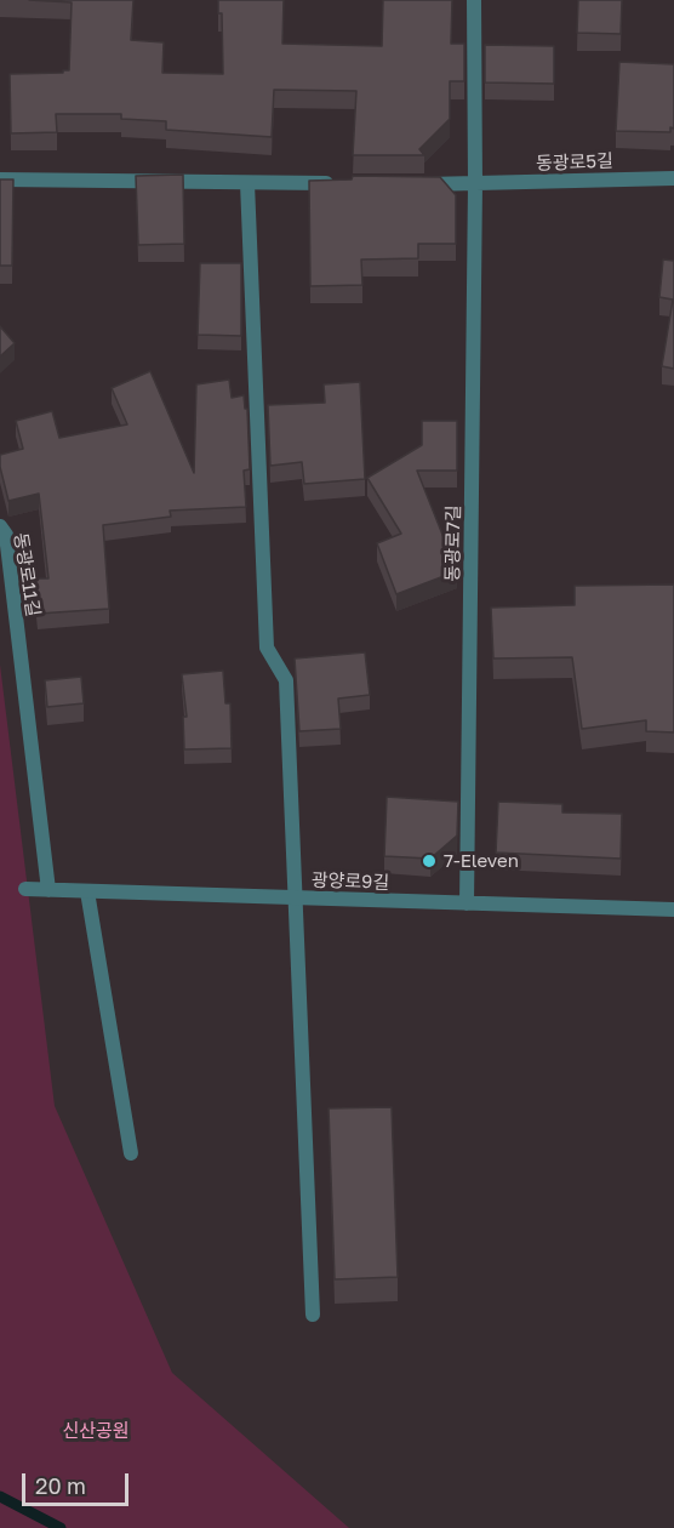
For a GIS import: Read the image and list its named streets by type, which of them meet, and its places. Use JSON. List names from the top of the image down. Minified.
{"streets":{"street":["동광로5길","동광로7길","동광로11길","광양로9길"]},"crossings":[["동광로5길","동광로7길"],["동광로7길","광양로9길"],["동광로11길","광양로9길"]],"parks":["신산공원"],"places":["7-Eleven"],"scale_bar":"20 m"}
